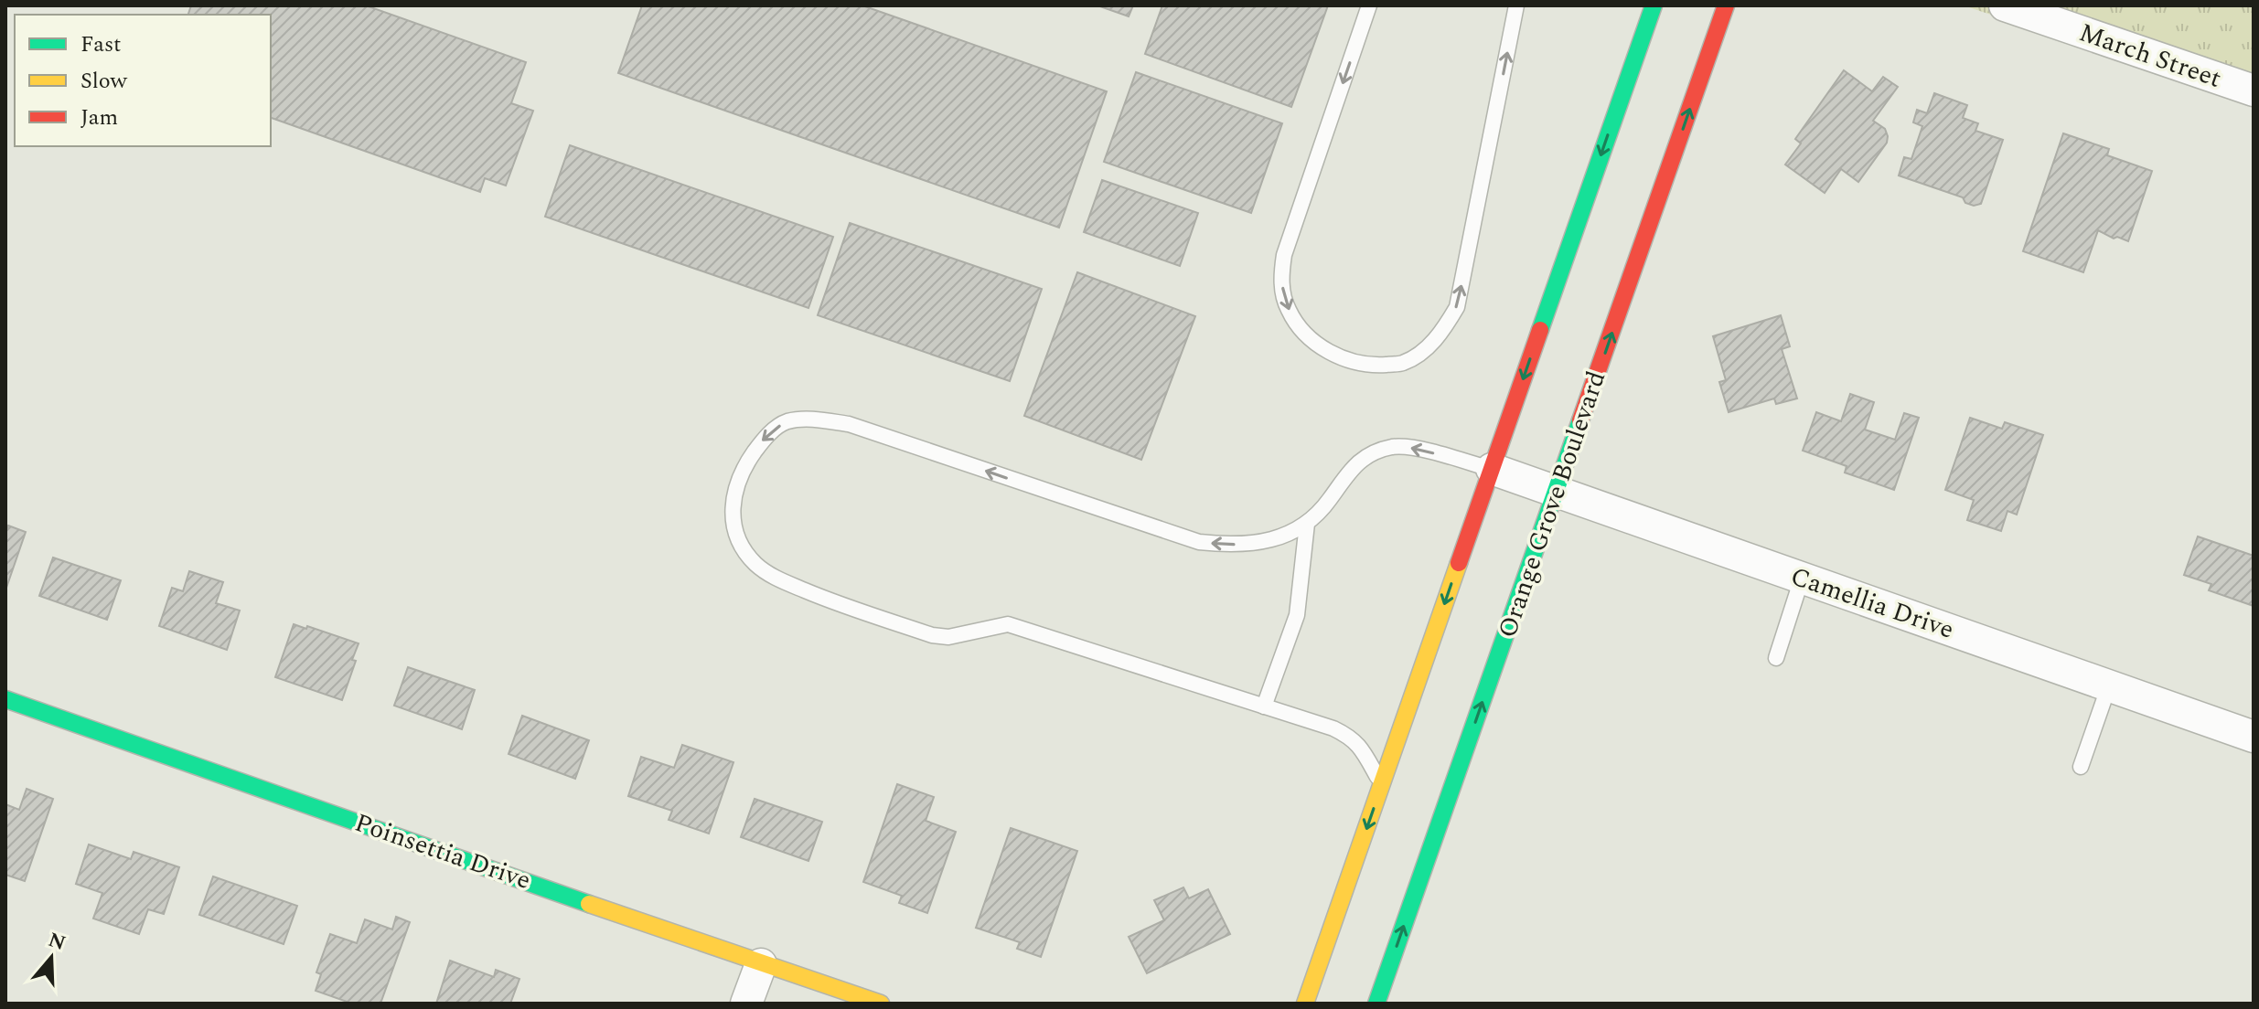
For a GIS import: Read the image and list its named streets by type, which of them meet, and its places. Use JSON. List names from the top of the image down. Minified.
{"streets":{"street":["March Street","Orange Grove Boulevard","Camellia Drive","Poinsettia Drive"]},"crossings":[["Orange Grove Boulevard","Camellia Drive"]],"legend":["Fast","Slow","Jam"],"north":"top"}
